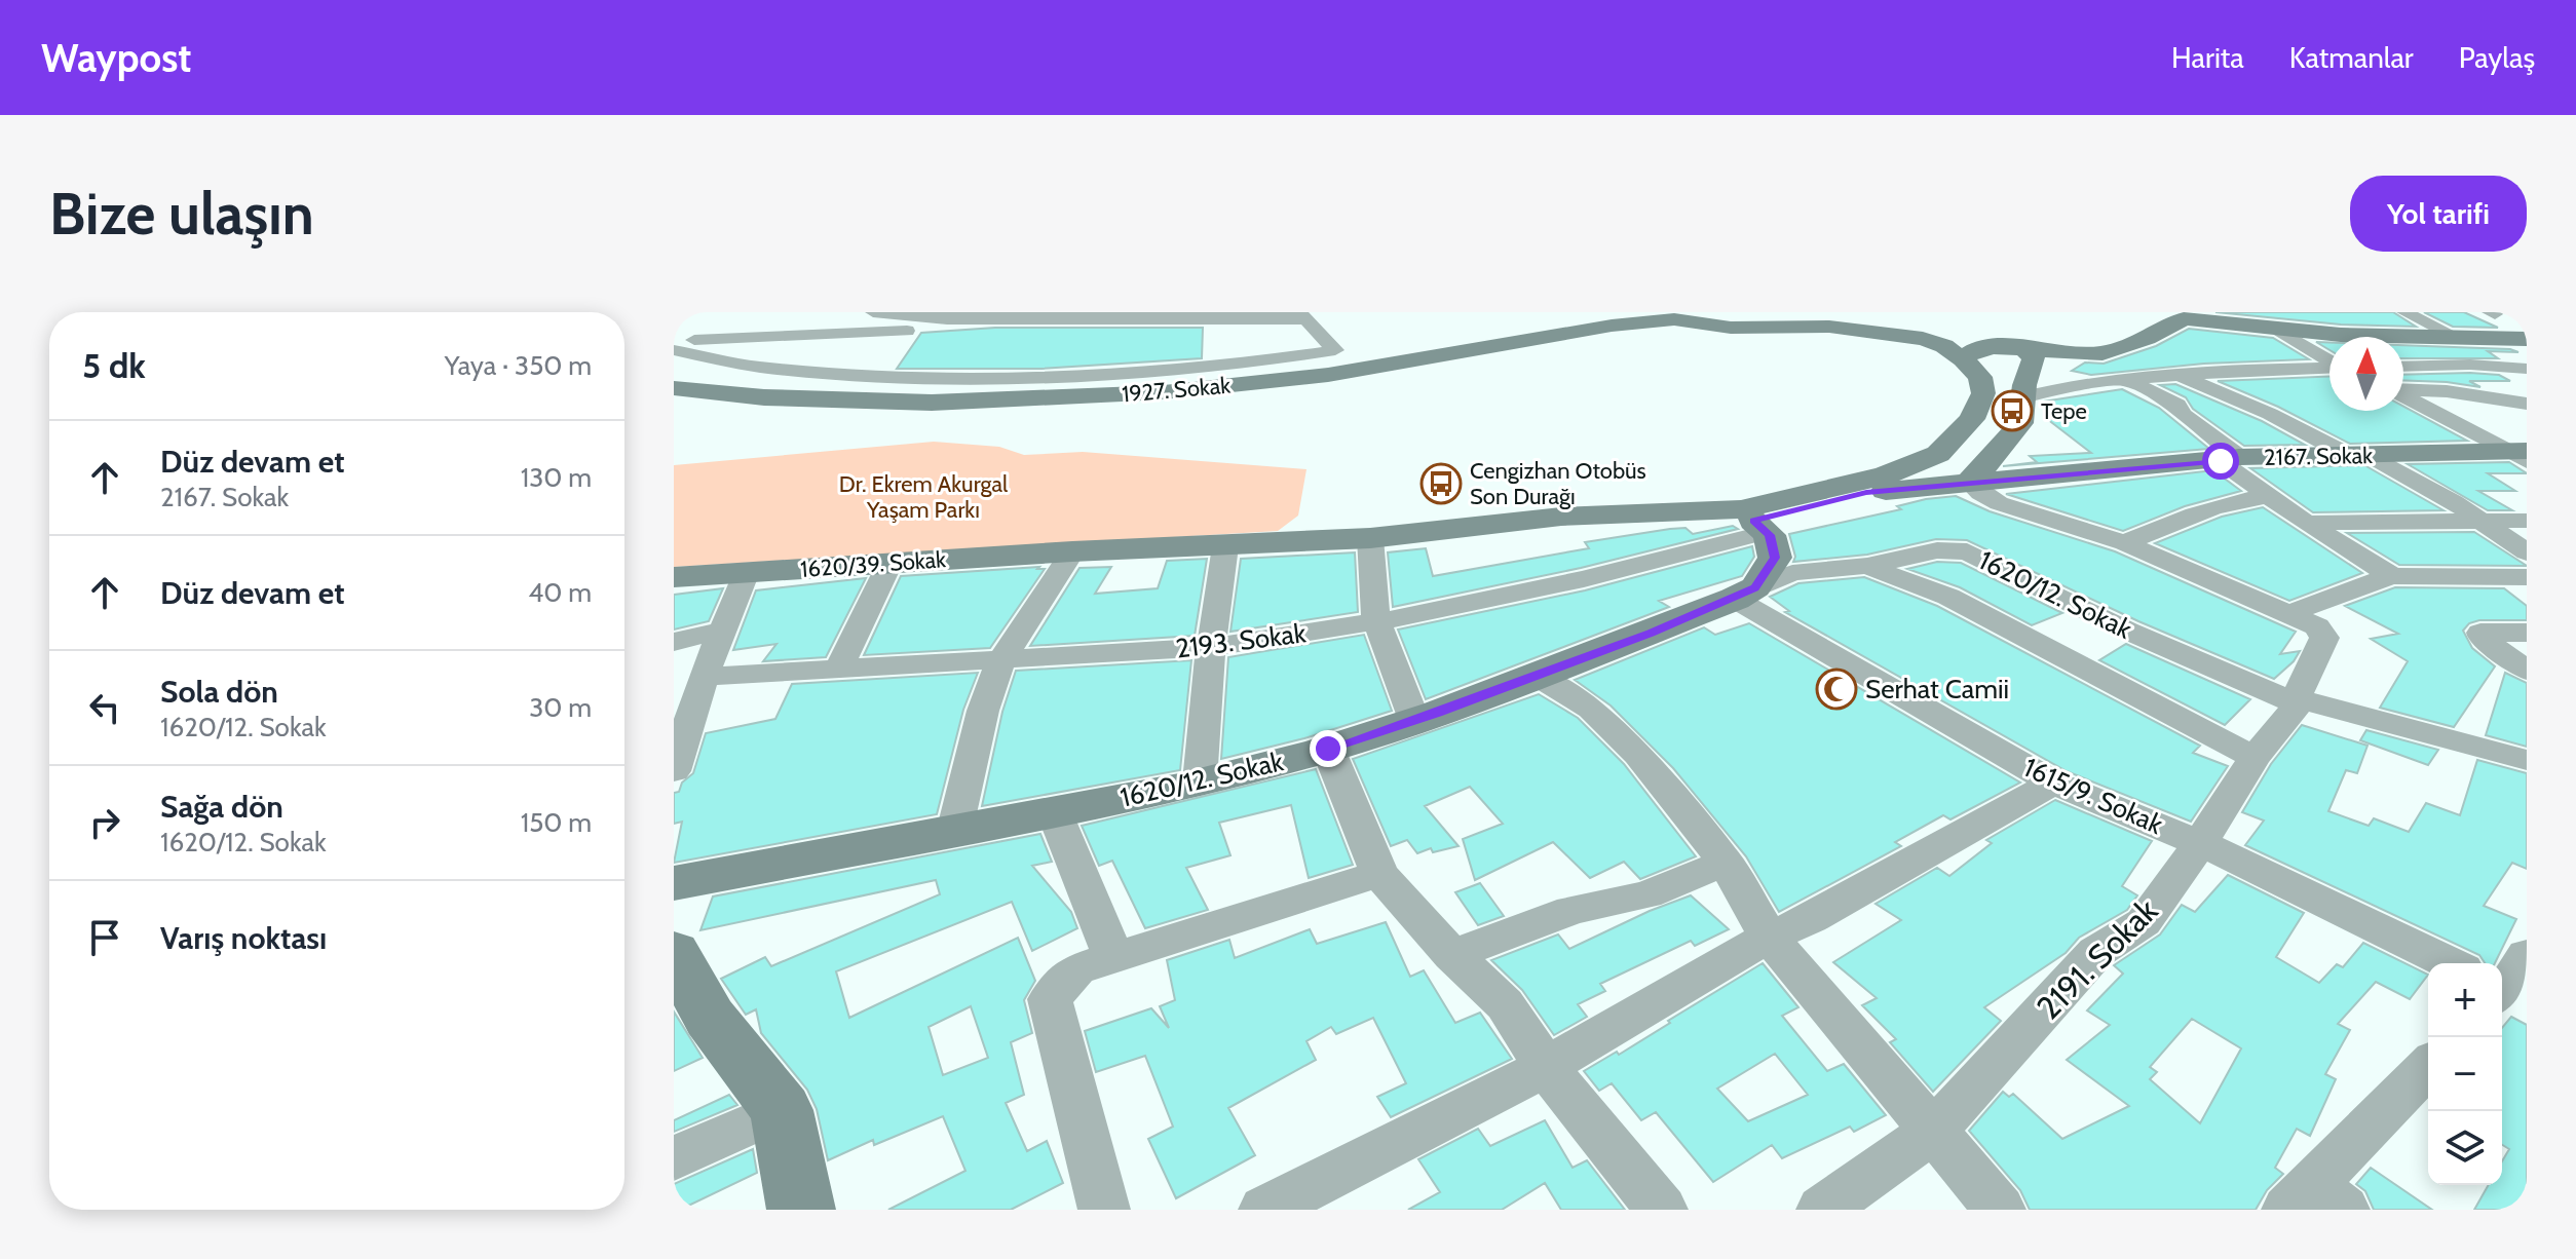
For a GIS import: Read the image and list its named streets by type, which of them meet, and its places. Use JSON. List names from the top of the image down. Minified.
{"streets":{"main road":["1927. Sokak","2167. Sokak","1620/39. Sokak","1620/12. Sokak"],"street":["2193. Sokak","1615/9. Sokak","2191. Sokak"]},"crossings":[["1620/39. Sokak","2193. Sokak"],["1620/12. Sokak","1615/9. Sokak"],["1620/12. Sokak","2191. Sokak"],["1615/9. Sokak","2191. Sokak"]],"parks":["Dr. Ekrem Akurgal Yaşam Parkı"],"places":{"bus stop":["Tepe","Cengizhan Otobüs Son Durağı"],"mosque":["Serhat Camii"]},"north":"top","page":{"header":"Waypost","nav":["Harita","Katmanlar","Paylaş"],"buttons":"Yol tarifi","title":"Bize ulaşın","heading":["5 dk","Yaya · 350 m"],"list":[["Düz devam et","2167. Sokak","130 m"],["Düz devam et","40 m"],["Sola dön","1620/12. Sokak","30 m"],["Sağa dön","1620/12. Sokak","150 m"],"Varış noktası"],"map_buttons":["+","−"]}}
